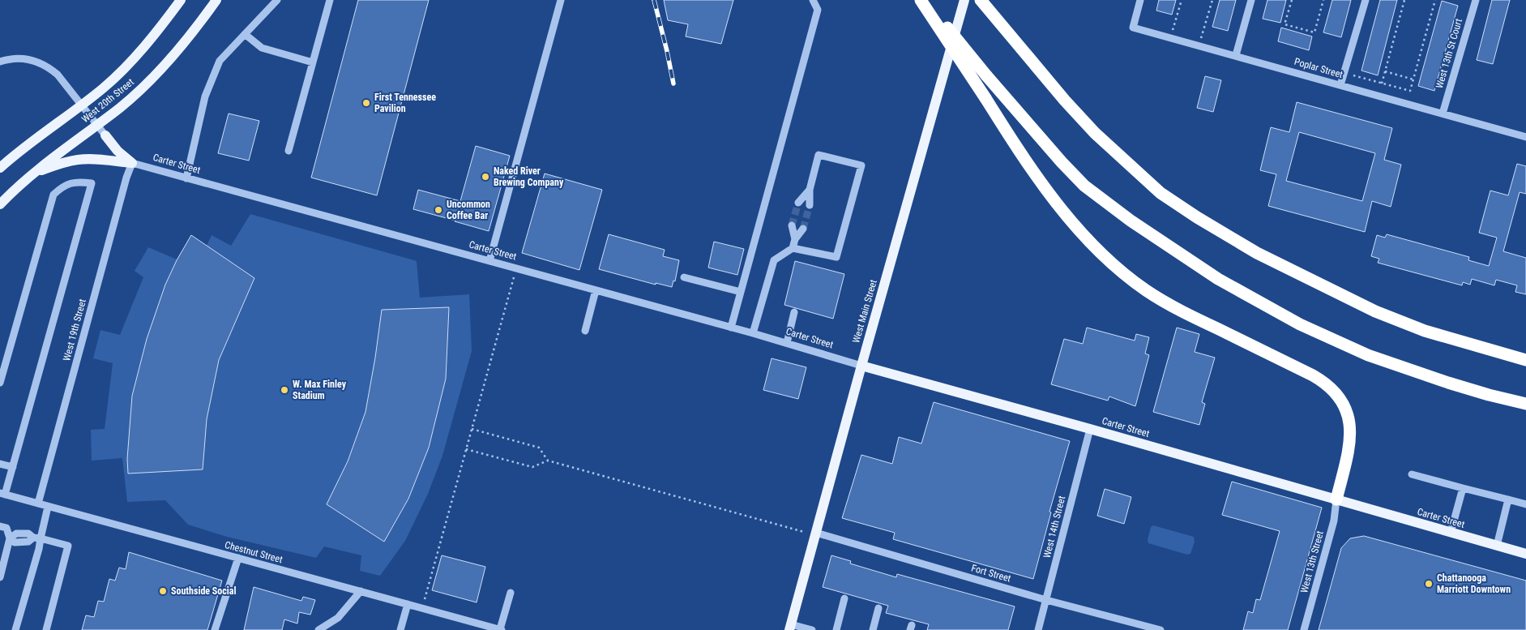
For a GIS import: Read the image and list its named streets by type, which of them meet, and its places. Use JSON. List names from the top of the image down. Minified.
{"streets":{"main road":["West 20th Street","Carter Street","West Main Street"],"street":["West 13th St Court","Poplar Street","West 19th Street","West 14th Street","Chestnut Street","West 13th Street","Fort Street"]},"crossings":[["West 13th St Court","Poplar Street"],["Carter Street","West Main Street"],["Carter Street","West 19th Street"],["Carter Street","West 14th Street"],["Carter Street","West 13th Street"],["West Main Street","Fort Street"],["West 19th Street","Chestnut Street"],["West 14th Street","Fort Street"]],"places":["First Tennessee Pavilion","Naked River Brewing Company","Uncommon Coffee Bar","W. Max Finley Stadium","Chattanooga Marriott Downtown","Southside Social"]}
